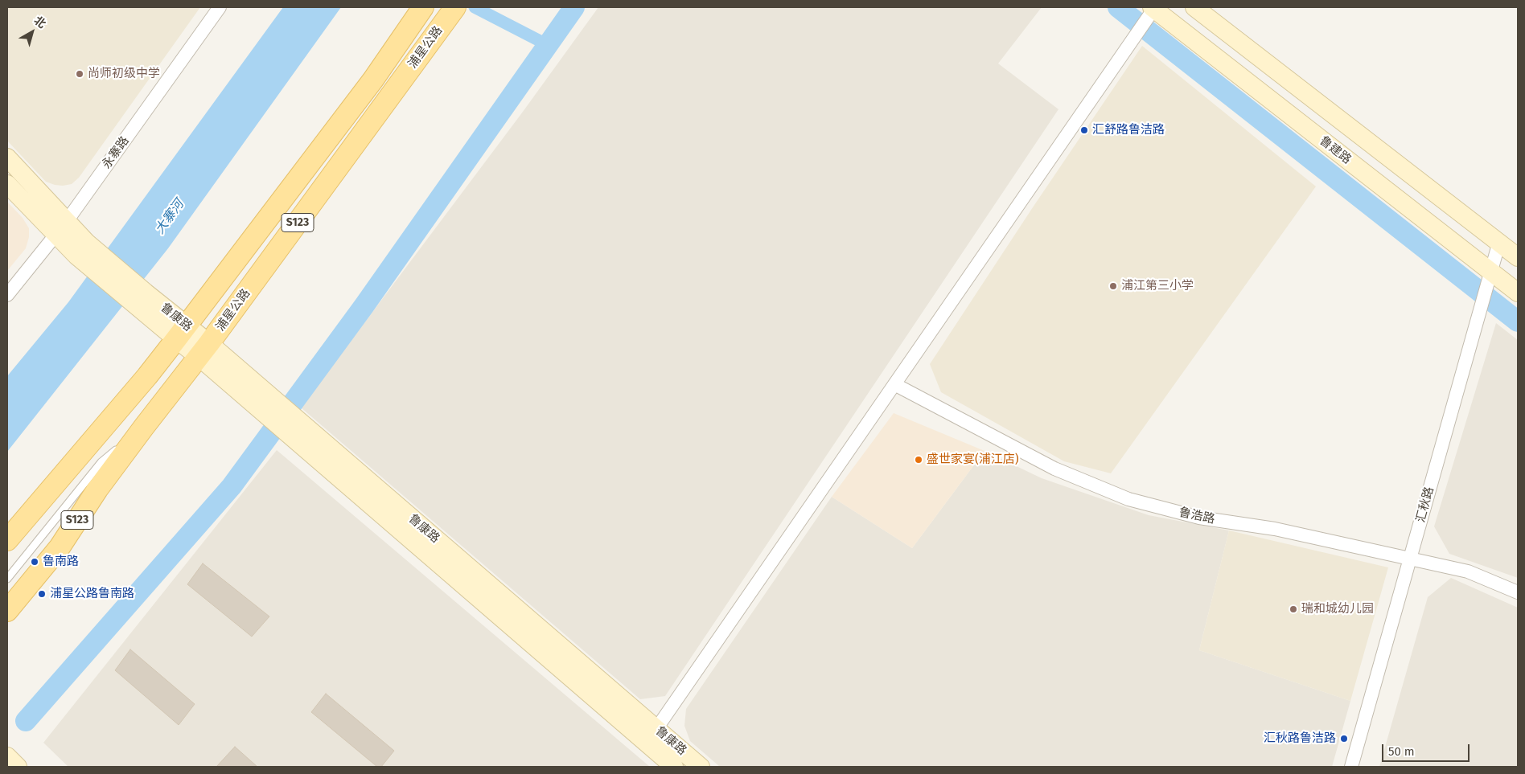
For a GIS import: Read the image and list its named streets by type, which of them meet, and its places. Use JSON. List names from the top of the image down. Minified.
{"streets":{"main road":["浦星公路","S123"],"street":["鲁建路","永寨路","鲁康路","汇秋路","鲁浩路"]},"crossings":[["浦星公路","鲁康路"],["鲁建路","汇秋路"],["永寨路","鲁康路"],["汇秋路","鲁浩路"]],"water":["大寨河"],"places":["尚师初级中学","汇舒路鲁洁路","浦江第三小学","盛世家宴(浦江店)","鲁南路","浦星公路鲁南路","瑞和城幼儿园","汇秋路鲁洁路"],"scale_bar":"50 m","north":"top right"}
